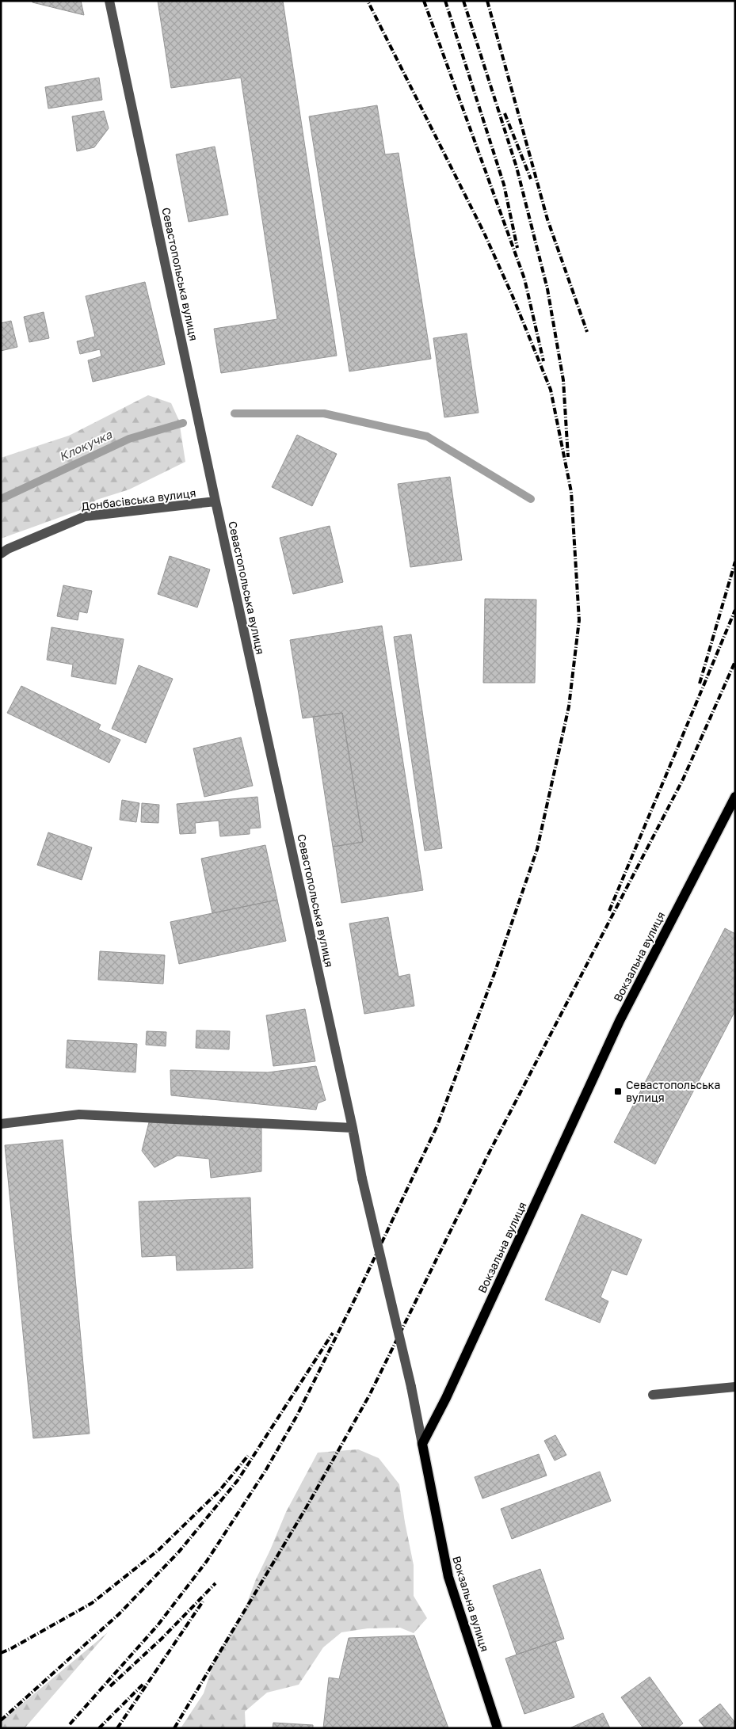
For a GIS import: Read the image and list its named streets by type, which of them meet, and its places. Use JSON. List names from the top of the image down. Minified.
{"streets":{"main road":["Вокзальна вулиця"],"street":["Севастопольська вулиця","Донбасівська вулиця"]},"crossings":[["Севастопольська вулиця","Донбасівська вулиця"],["Севастопольська вулиця","Вокзальна вулиця"]],"water":["Клокучка"],"places":{"transit":["Севастопольська вулиця"]}}
